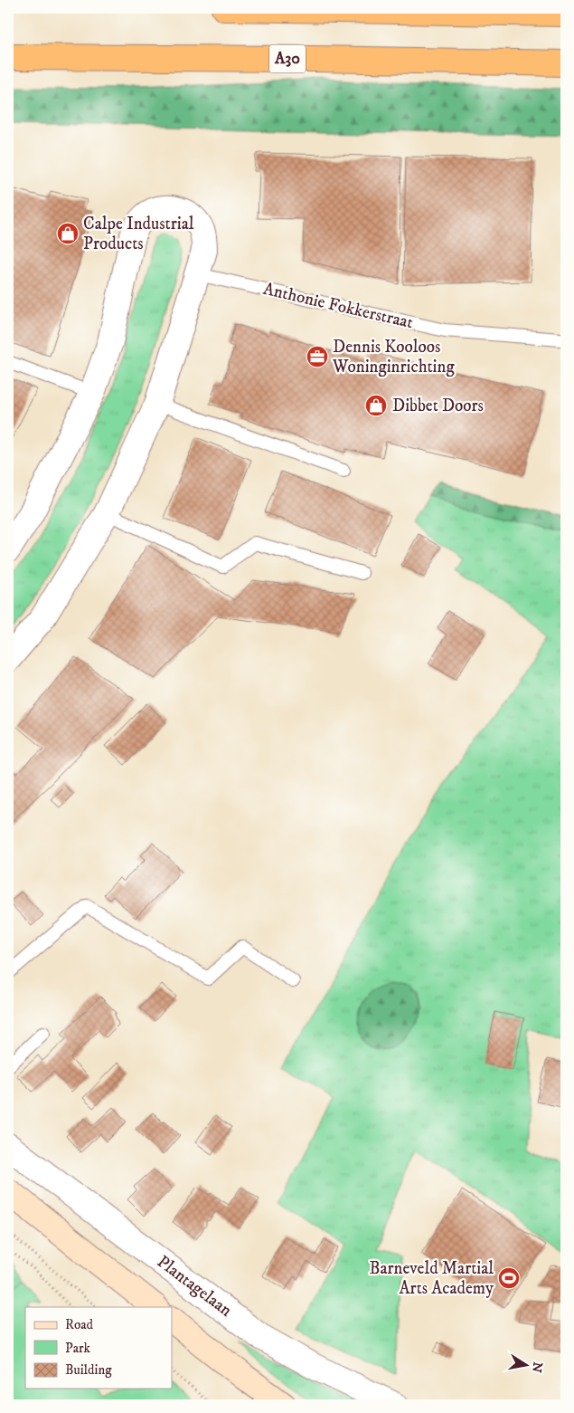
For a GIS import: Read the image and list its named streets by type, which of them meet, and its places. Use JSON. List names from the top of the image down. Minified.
{"streets":{"highway":["A30"],"street":["Plantagelaan"],"lane":["Anthonie Fokkerstraat"]},"places":{"shop":["Calpe Industrial Products","Dibbet Doors"],"office":["Dennis Kooloos Woninginrichting"],"sports":["Barneveld Martial Arts Academy"]},"legend":["Road","Park","Building"],"north":"right"}
